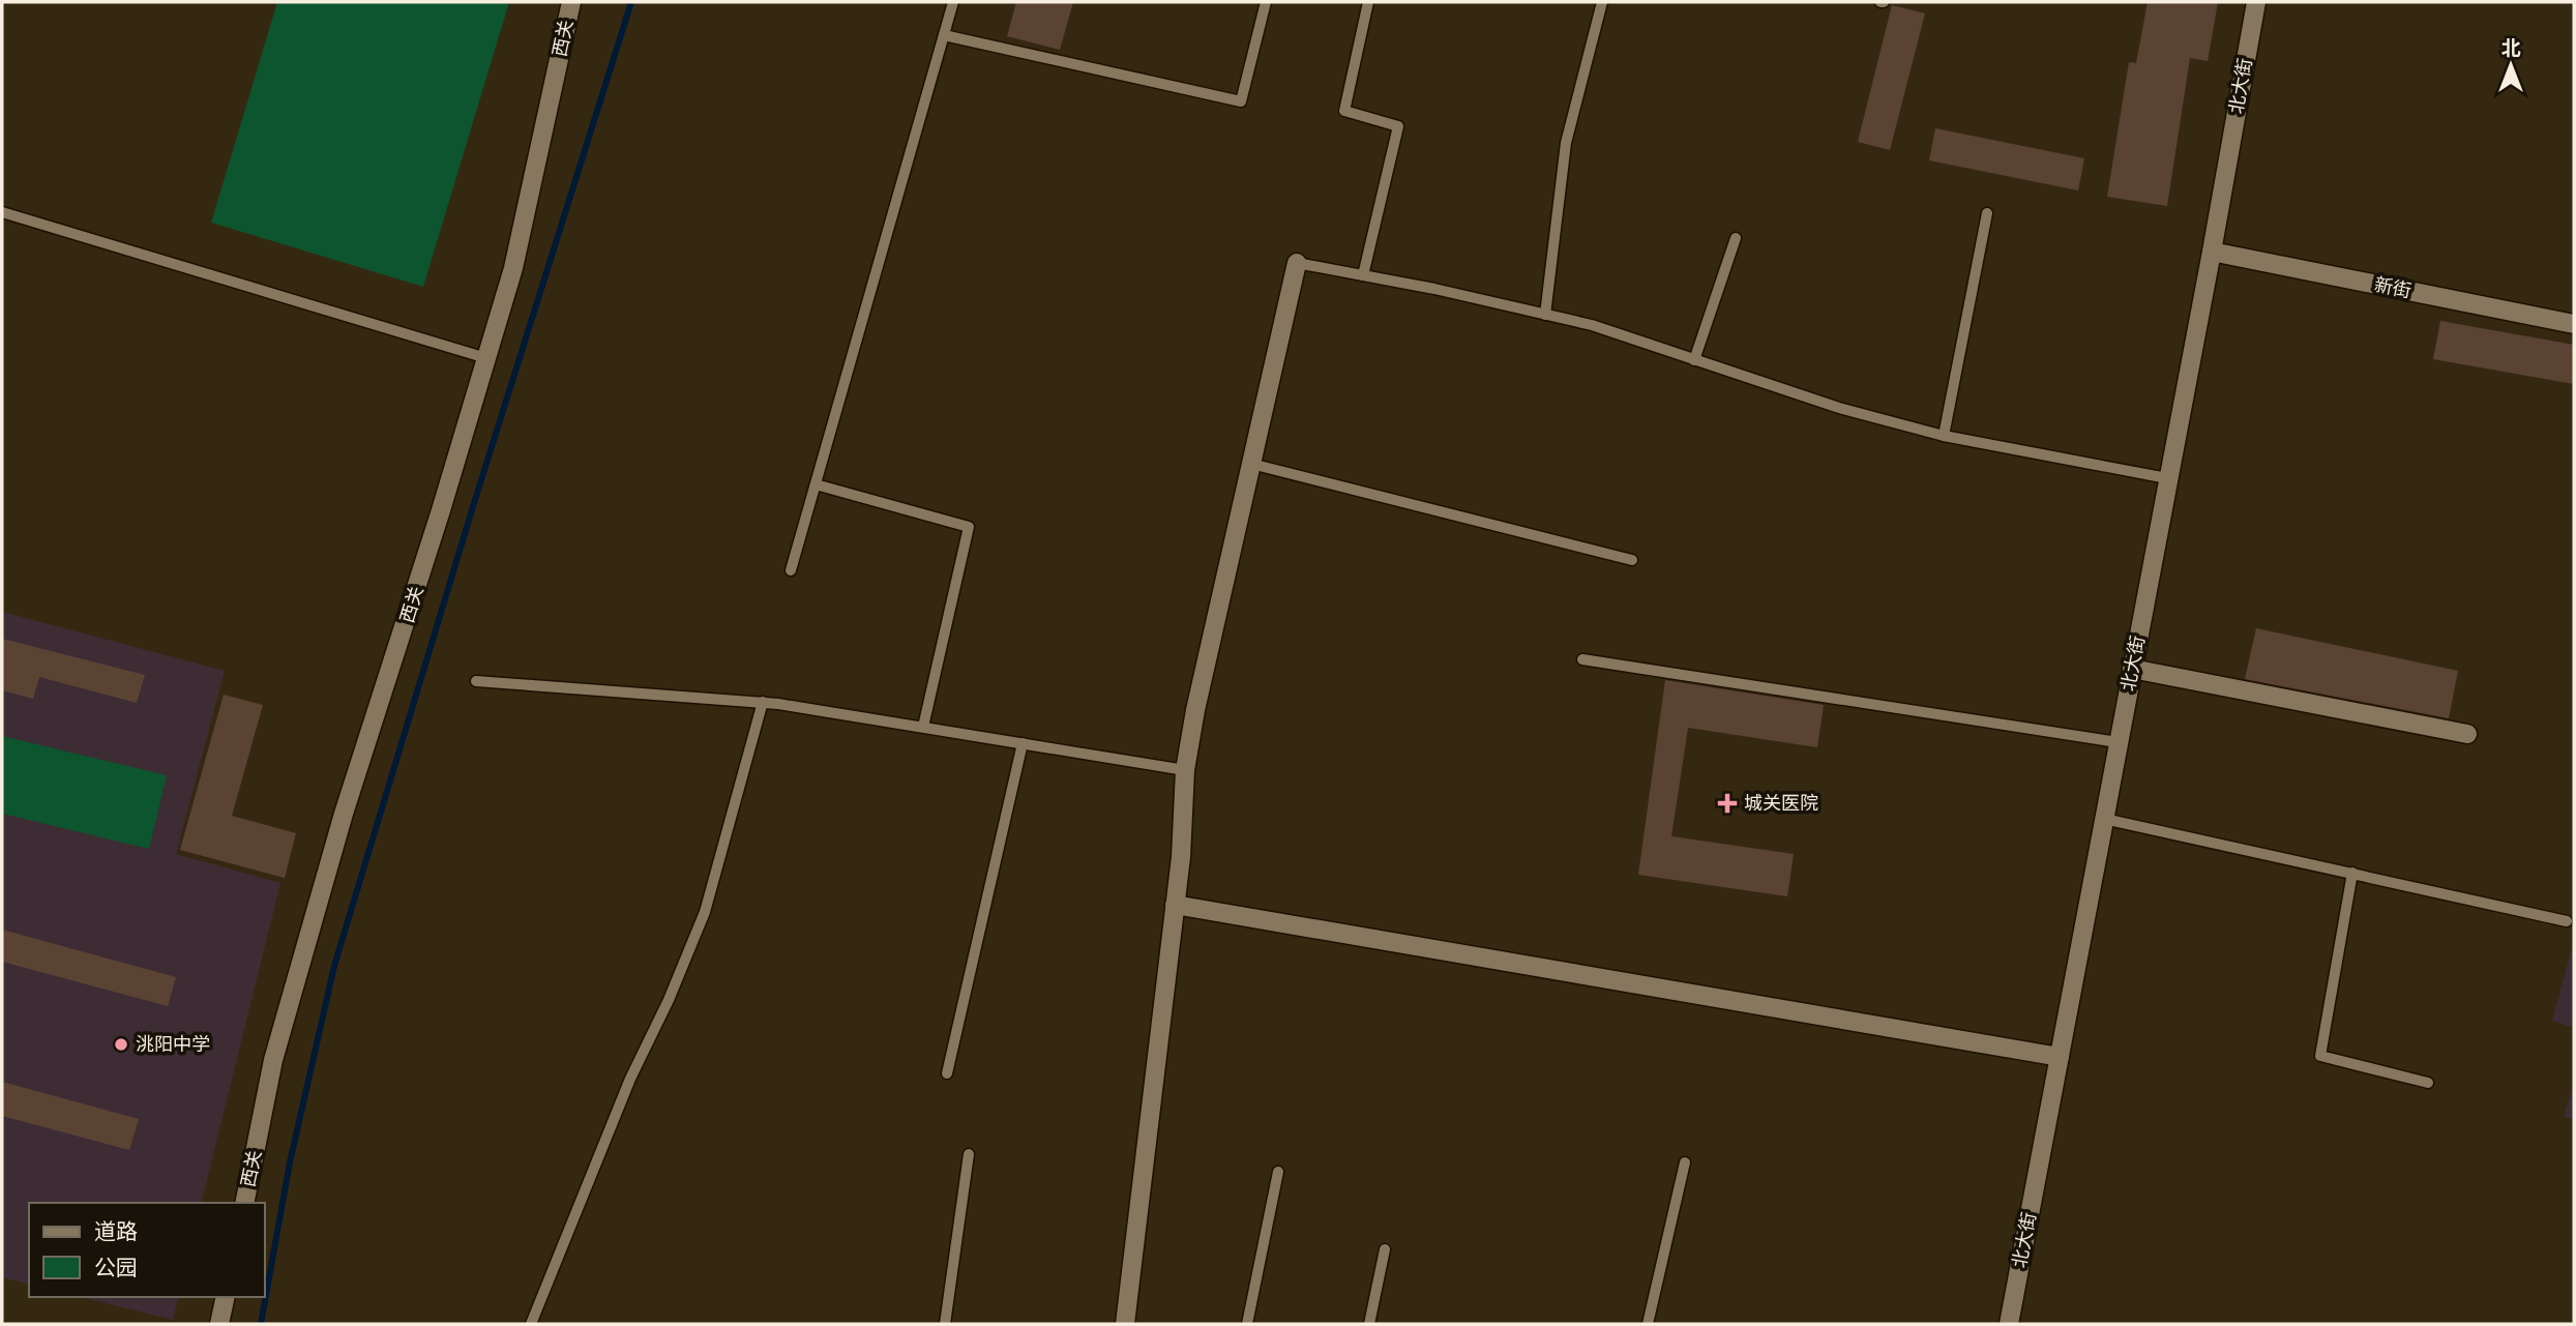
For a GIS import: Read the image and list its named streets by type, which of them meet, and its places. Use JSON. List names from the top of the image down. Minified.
{"streets":{"street":["西关","北大街","新街"]},"crossings":[["北大街","新街"]],"places":{"health":["城关医院"],"other":["洮阳中学"]},"legend":["道路","公园"],"north":"top"}
